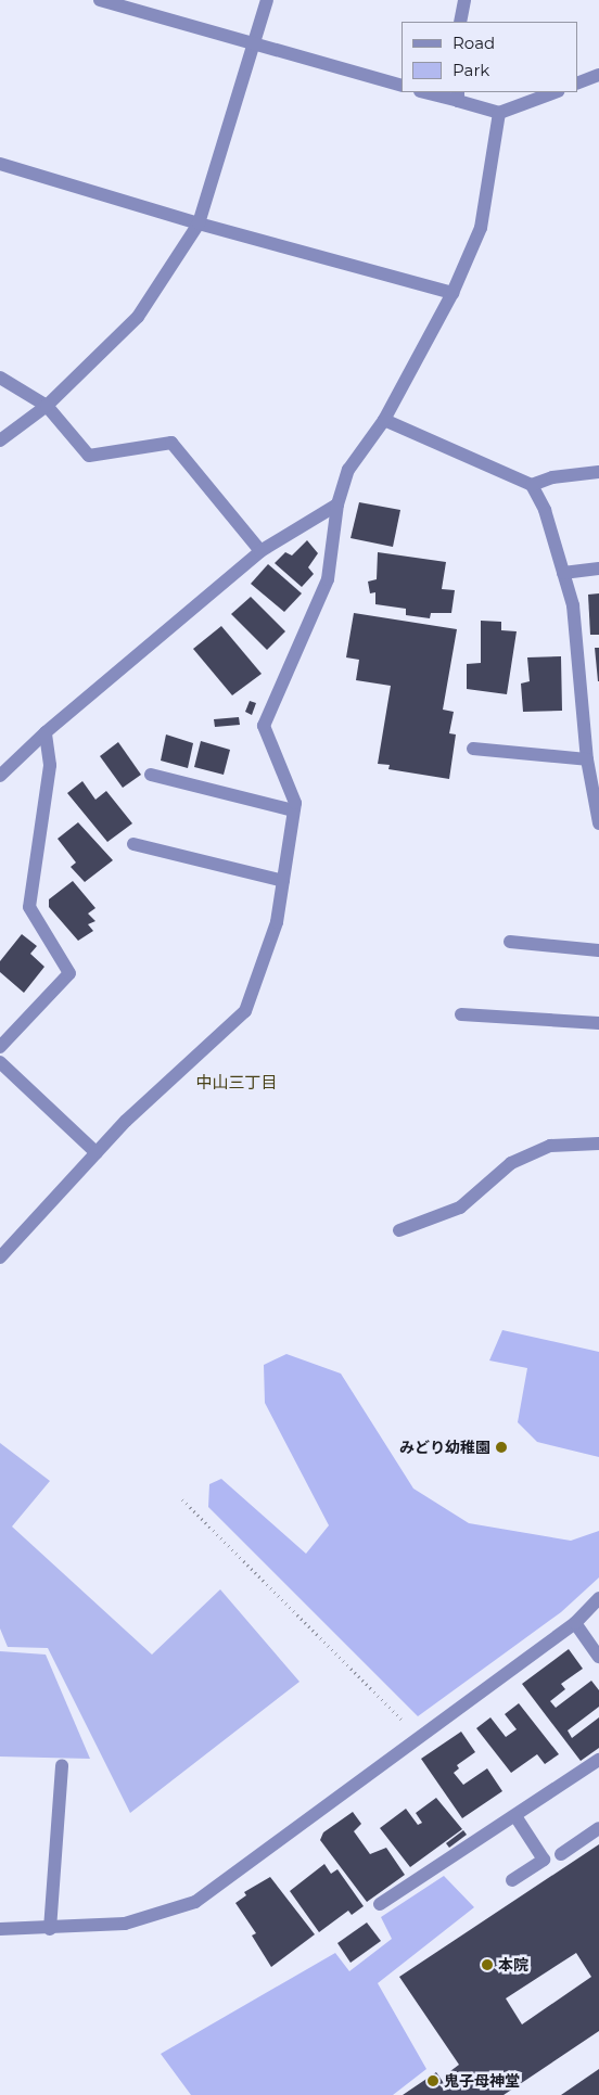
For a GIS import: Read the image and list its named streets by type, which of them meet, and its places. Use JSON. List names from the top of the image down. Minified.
{"districts":["中山三丁目"],"places":["みどり幼稚園","本院","鬼子母神堂"],"legend":["Road","Park"]}
